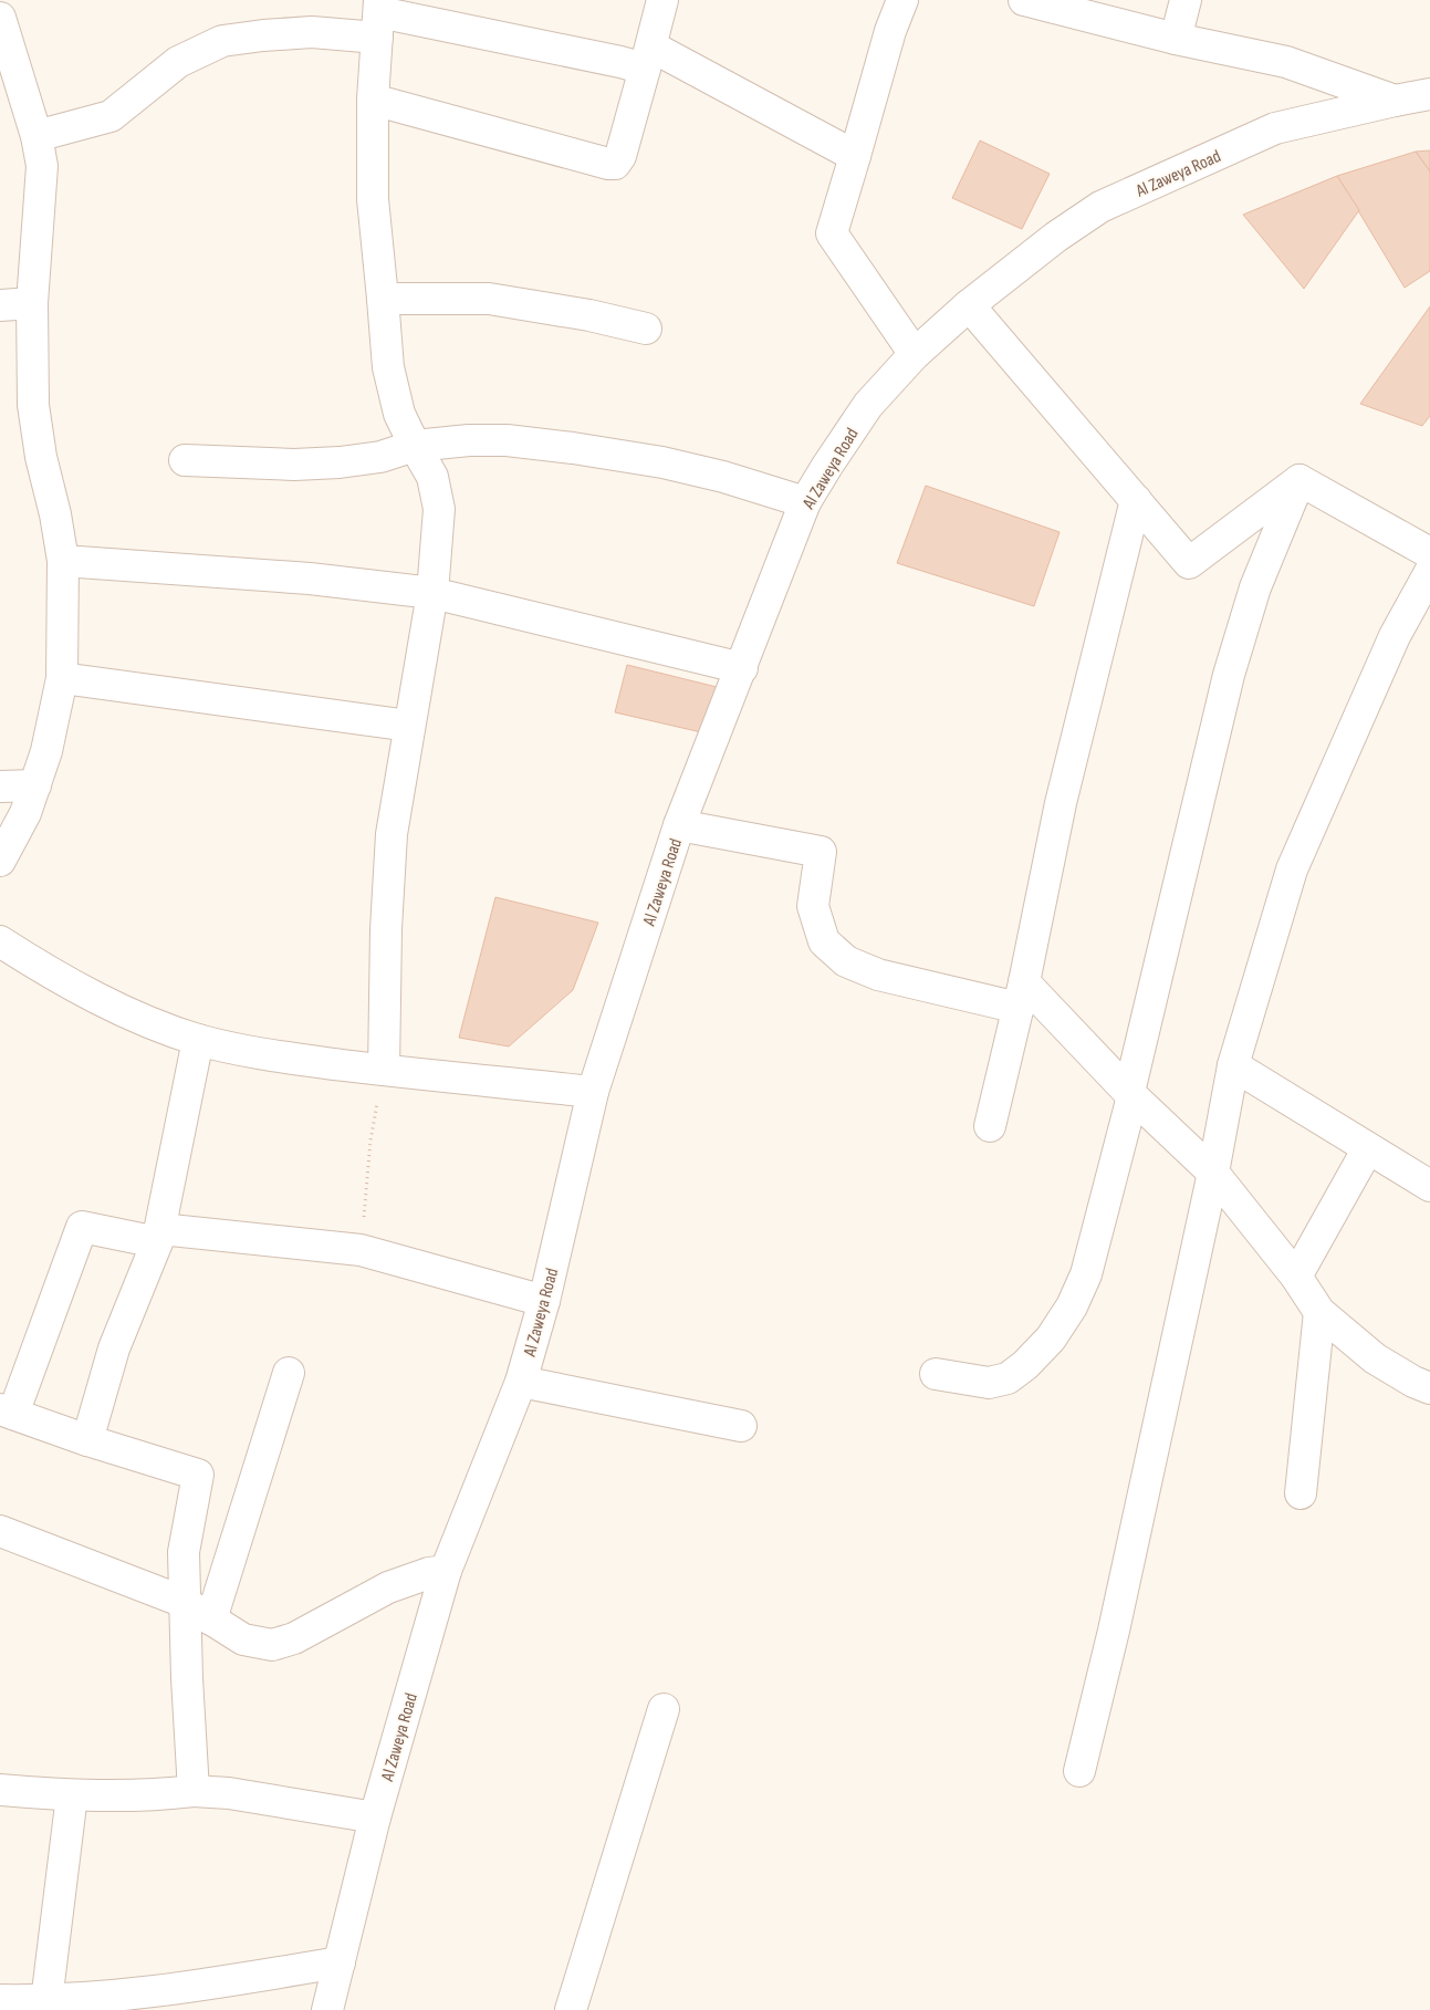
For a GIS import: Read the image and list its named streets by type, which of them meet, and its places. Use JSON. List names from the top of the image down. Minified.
{"streets":{"street":["Al Zaweya Road"]}}
